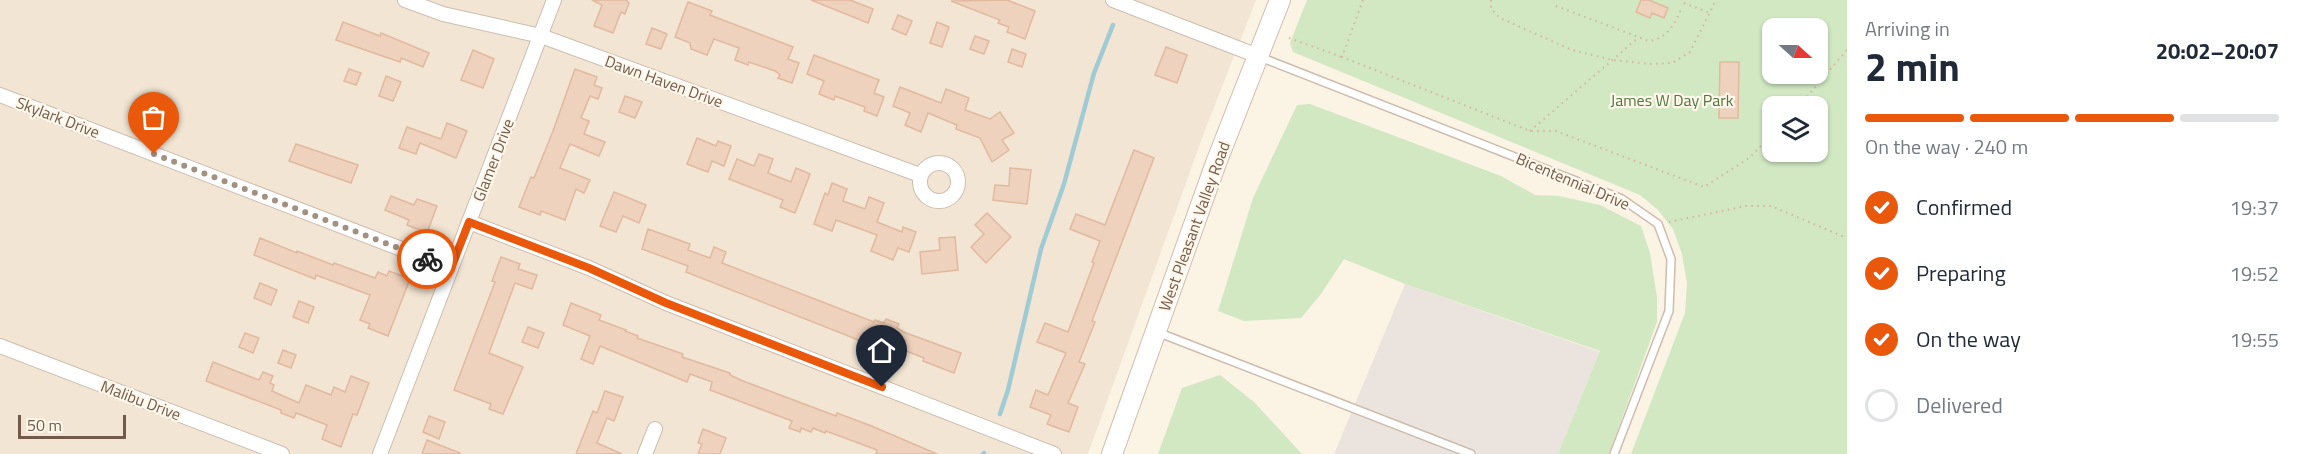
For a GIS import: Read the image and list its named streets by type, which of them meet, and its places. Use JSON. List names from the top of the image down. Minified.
{"streets":{"main road":["West Pleasant Valley Road"],"street":["Dawn Haven Drive","Skylark Drive","Glamer Drive","Malibu Drive"],"lane":["Bicentennial Drive"]},"crossings":[["Dawn Haven Drive","Glamer Drive"],["Skylark Drive","Glamer Drive"],["Bicentennial Drive","West Pleasant Valley Road"]],"parks":["James W Day Park"],"scale_bar":"50 m","north":"right","page":{"heading":["2 min","Arriving in","20:02–20:07"],"bar":"On the way · 240 m","list":[["Confirmed","19:37"],["Preparing","19:52"],["On the way","19:55"],"Delivered"],"scale":"50 m"}}
